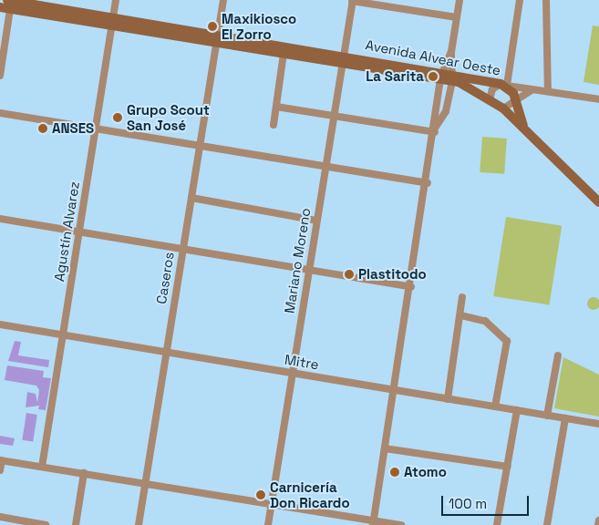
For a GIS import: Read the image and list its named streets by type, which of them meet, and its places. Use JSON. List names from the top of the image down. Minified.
{"streets":{"main road":["Avenida Alvear Oeste"],"street":["Agustín Alvarez","Mariano Moreno","Caseros","Mitre"]},"crossings":[["Avenida Alvear Oeste","Agustín Alvarez"],["Avenida Alvear Oeste","Mariano Moreno"],["Avenida Alvear Oeste","Caseros"],["Agustín Alvarez","Mitre"],["Mariano Moreno","Mitre"],["Caseros","Mitre"]],"places":["Maxikiosco El Zorro","La Sarita","Grupo Scout San José","ANSES","Plastitodo","Atomo","Carnicería Don Ricardo"],"scale_bar":"100 m"}
